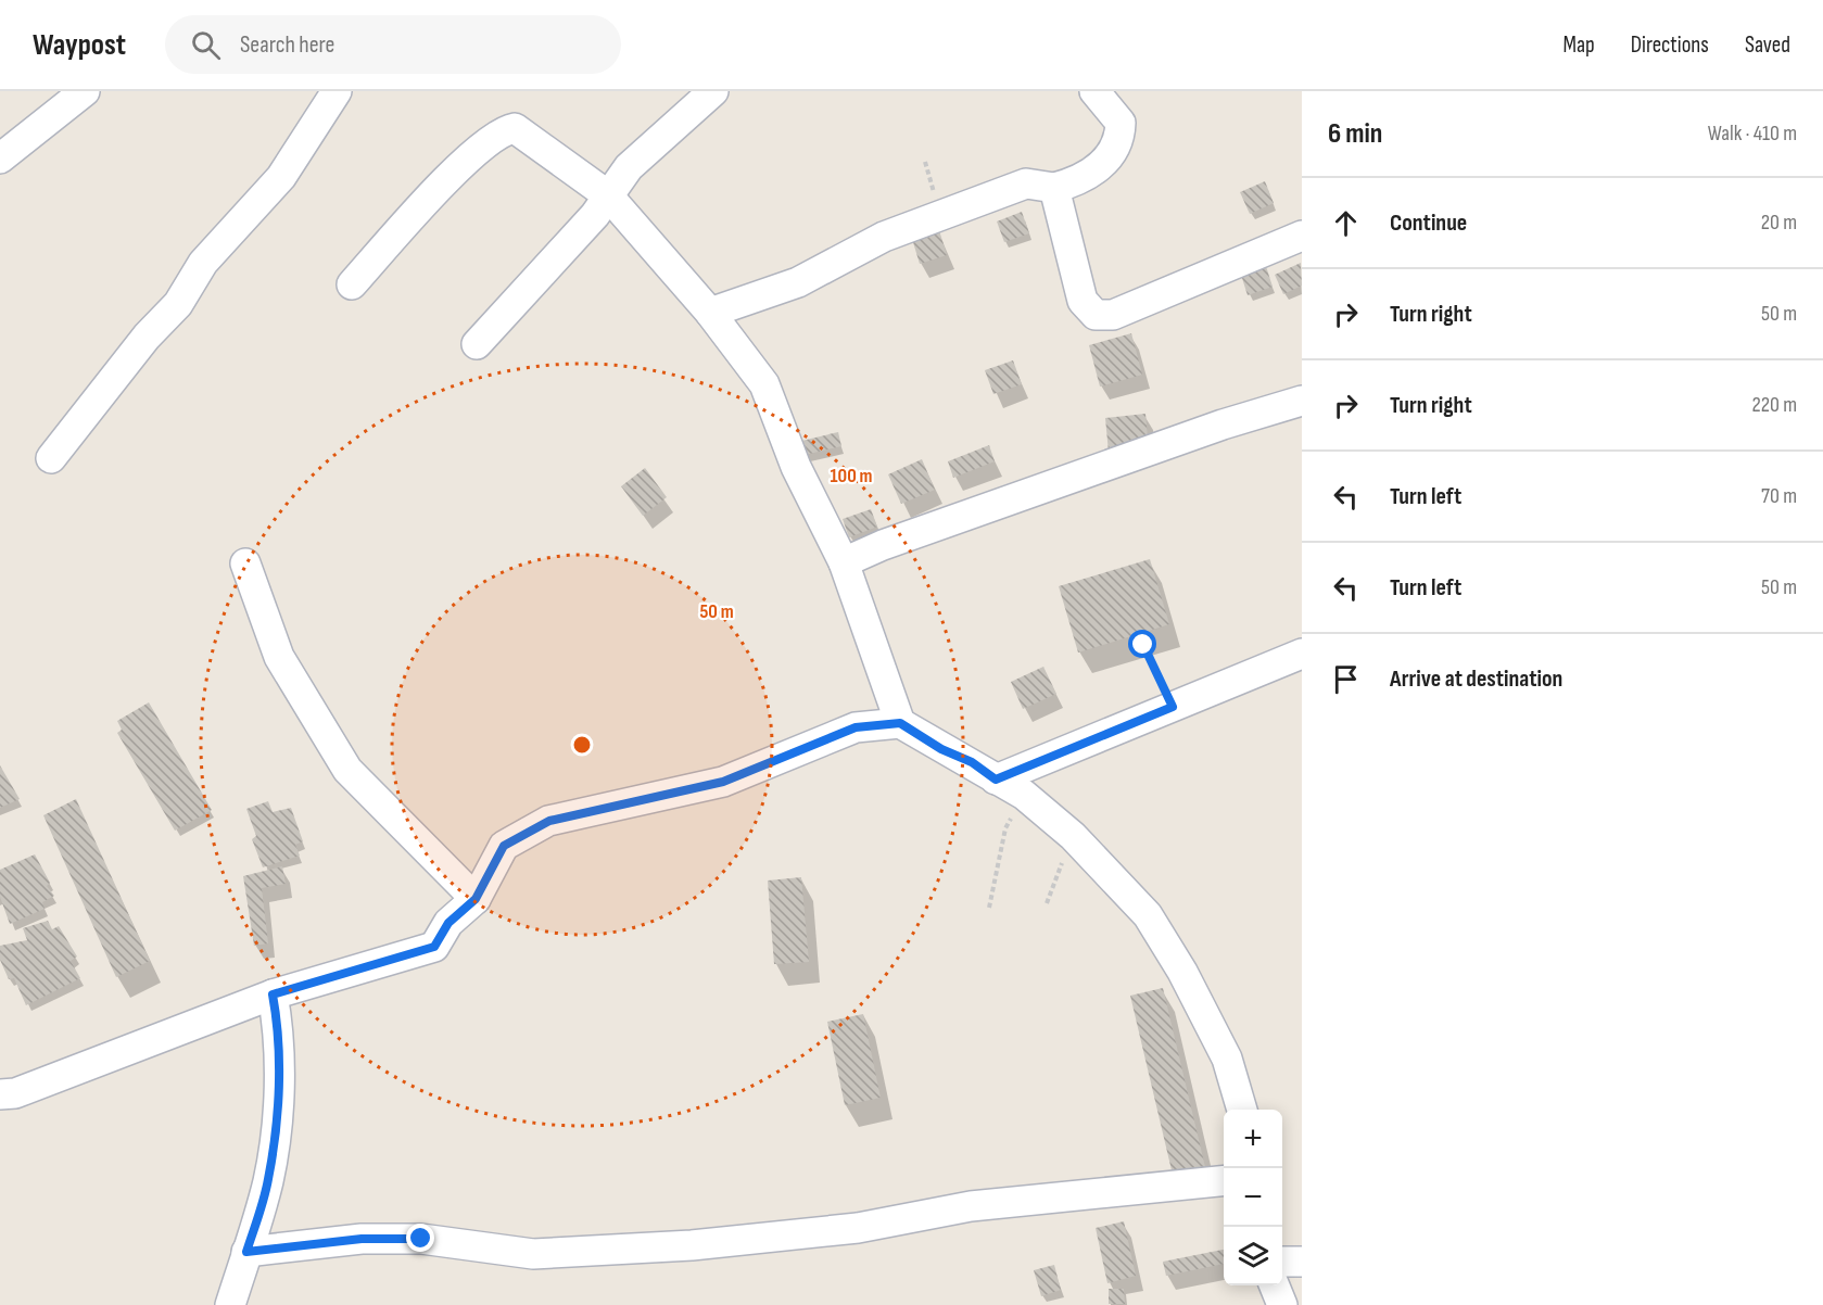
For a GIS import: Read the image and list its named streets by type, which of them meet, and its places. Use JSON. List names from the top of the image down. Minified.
{"page":{"header":"Waypost","search":"Search here","nav":["Map","Directions","Saved"],"heading":["6 min","Walk · 410 m"],"list":[["Continue","20 m"],["Turn right","50 m"],["Turn right","220 m"],["Turn left","70 m"],["Turn left","50 m"],"Arrive at destination"],"map_buttons":["+","−"]},"rings":["100 m","50 m"]}
